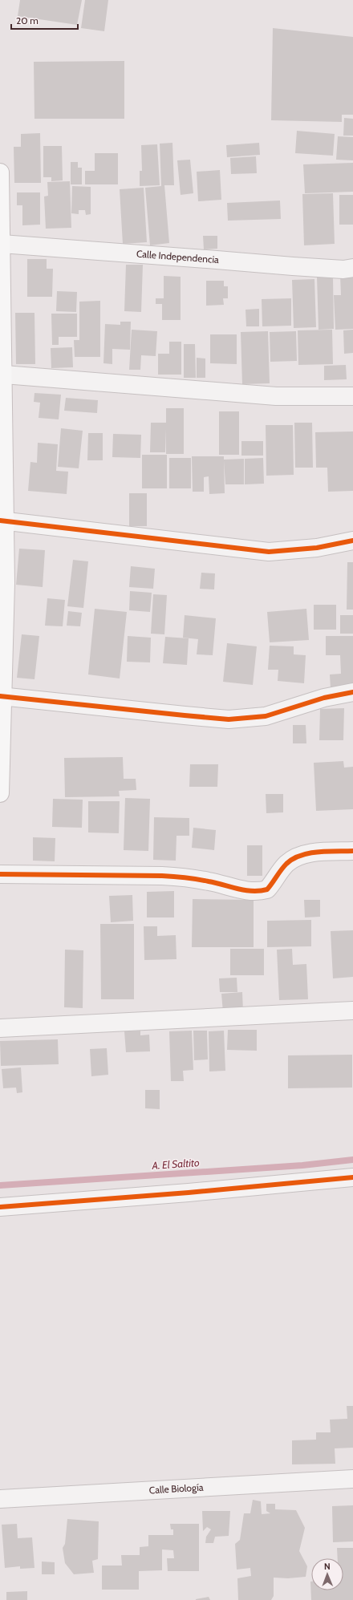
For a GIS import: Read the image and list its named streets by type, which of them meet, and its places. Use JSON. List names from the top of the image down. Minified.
{"streets":{"street":["Calle Independencia","Calle Biología"]},"water":["A. El Saltito"],"scale_bar":"20 m","north":"top"}
